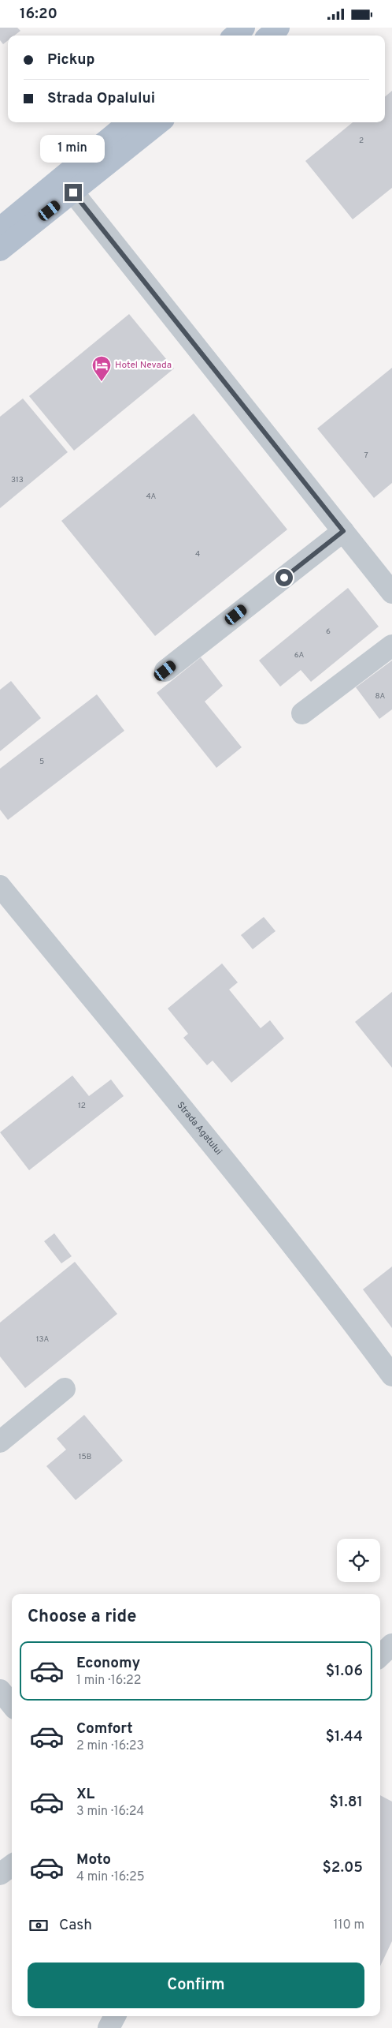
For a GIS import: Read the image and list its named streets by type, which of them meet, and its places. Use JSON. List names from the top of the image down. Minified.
{"streets":{"street":["Strada Agatului"]},"places":{"hotel":["Hotel Nevada"]},"house_numbers":["2","7","313","4A","4","6","6A","8A","5","12","13A","15B"],"page":{"status":"16:20","banner":["Pickup","Strada Opalului"],"bubble":"1 min","heading":"Choose a ride","list":[{"name":"Economy","note":"1 min · 16:22","value":"$1.06"},{"name":"Comfort","note":"2 min · 16:23","value":"$1.44"},{"name":"XL","note":"3 min · 16:24","value":"$1.81"},{"name":"Moto","note":"4 min · 16:25","value":"$2.05"}],"pay":["Cash","110 m"],"buttons":"Confirm"}}
